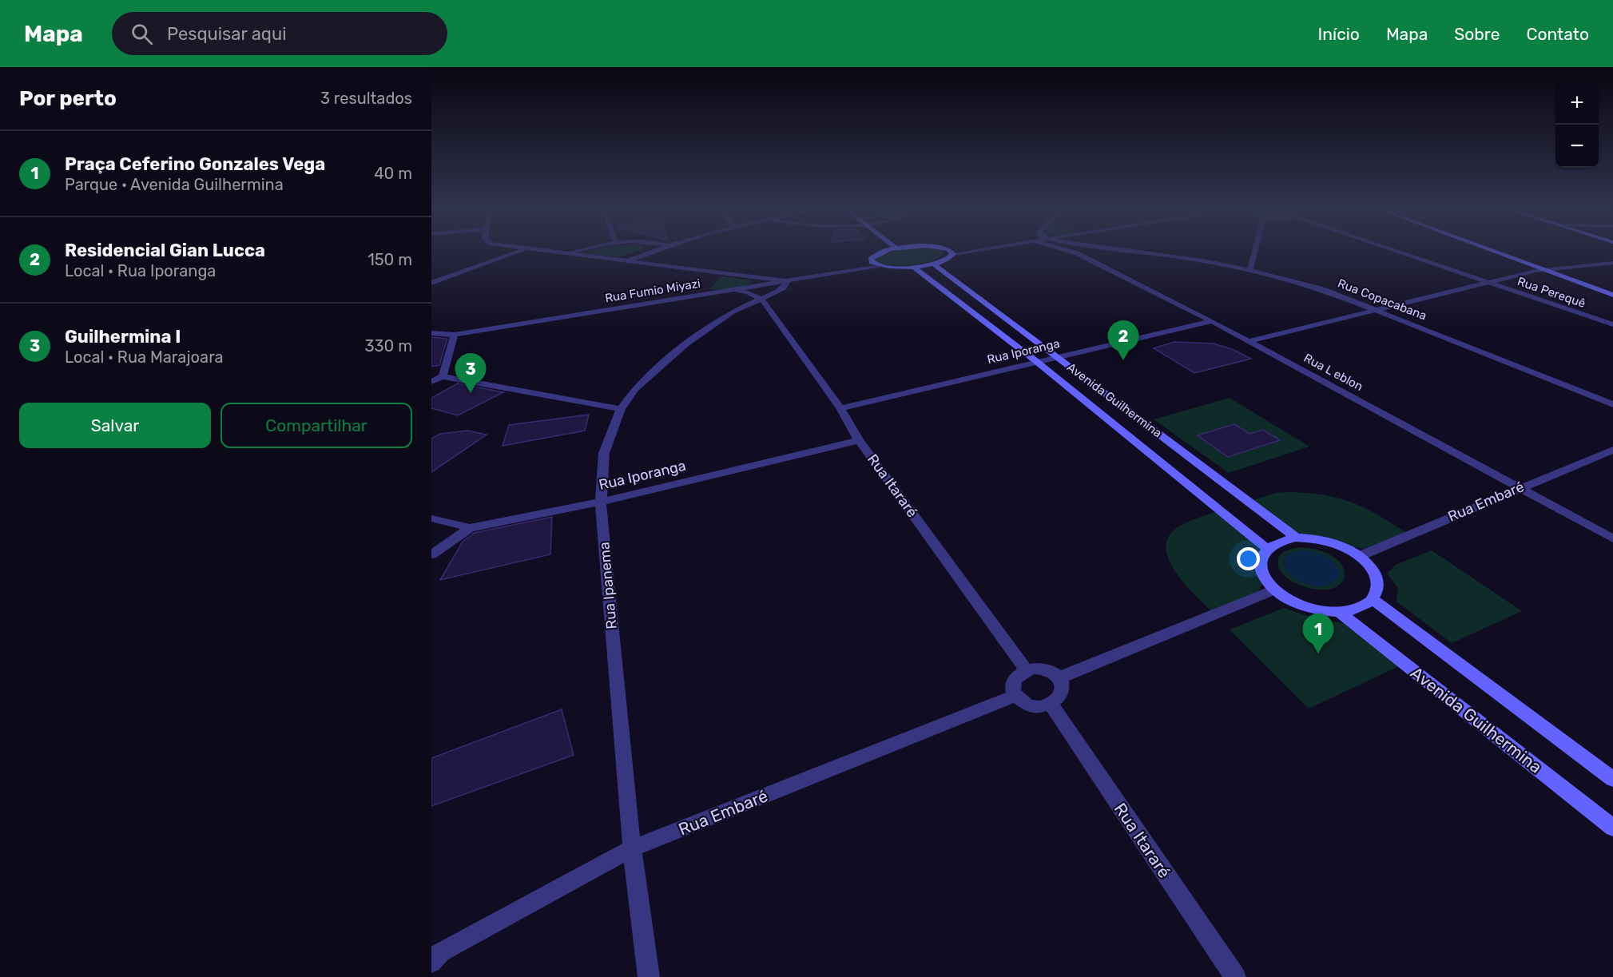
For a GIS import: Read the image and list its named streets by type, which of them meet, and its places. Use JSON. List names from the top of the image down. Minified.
{"streets":{"street":["Rua Fumio Miyazi","Rua Perequê","Rua Copacabana","Rua Iporanga","Rua L eblon","Avenida Guilhermina","Rua Itararé","Rua Embaré","Rua Ipanema"]},"crossings":[["Rua Fumio Miyazi","Rua Ipanema"],["Rua Iporanga","Rua L eblon"],["Rua Iporanga","Avenida Guilhermina"],["Rua Iporanga","Rua Itararé"],["Rua Iporanga","Rua Ipanema"],["Rua L eblon","Rua Embaré"],["Avenida Guilhermina","Rua Embaré"],["Rua Itararé","Rua Embaré"],["Rua Itararé","Rua Ipanema"],["Rua Embaré","Rua Ipanema"]],"page":{"header":"Mapa","search":"Pesquisar aqui","nav":["Início","Mapa","Sobre","Contato"],"heading":["Por perto","3 resultados"],"map_buttons":["+","−"],"list":[{"mark":"1","name":"Praça Ceferino Gonzales Vega","note":"Parque · Avenida Guilhermina","value":"40 m"},{"mark":"2","name":"Residencial Gian Lucca","note":"Local · Rua Iporanga","value":"150 m"},{"mark":"3","name":"Guilhermina I","note":"Local · Rua Marajoara","value":"330 m"}],"pins":["2","3","1"],"buttons":["Salvar","Compartilhar"]}}
